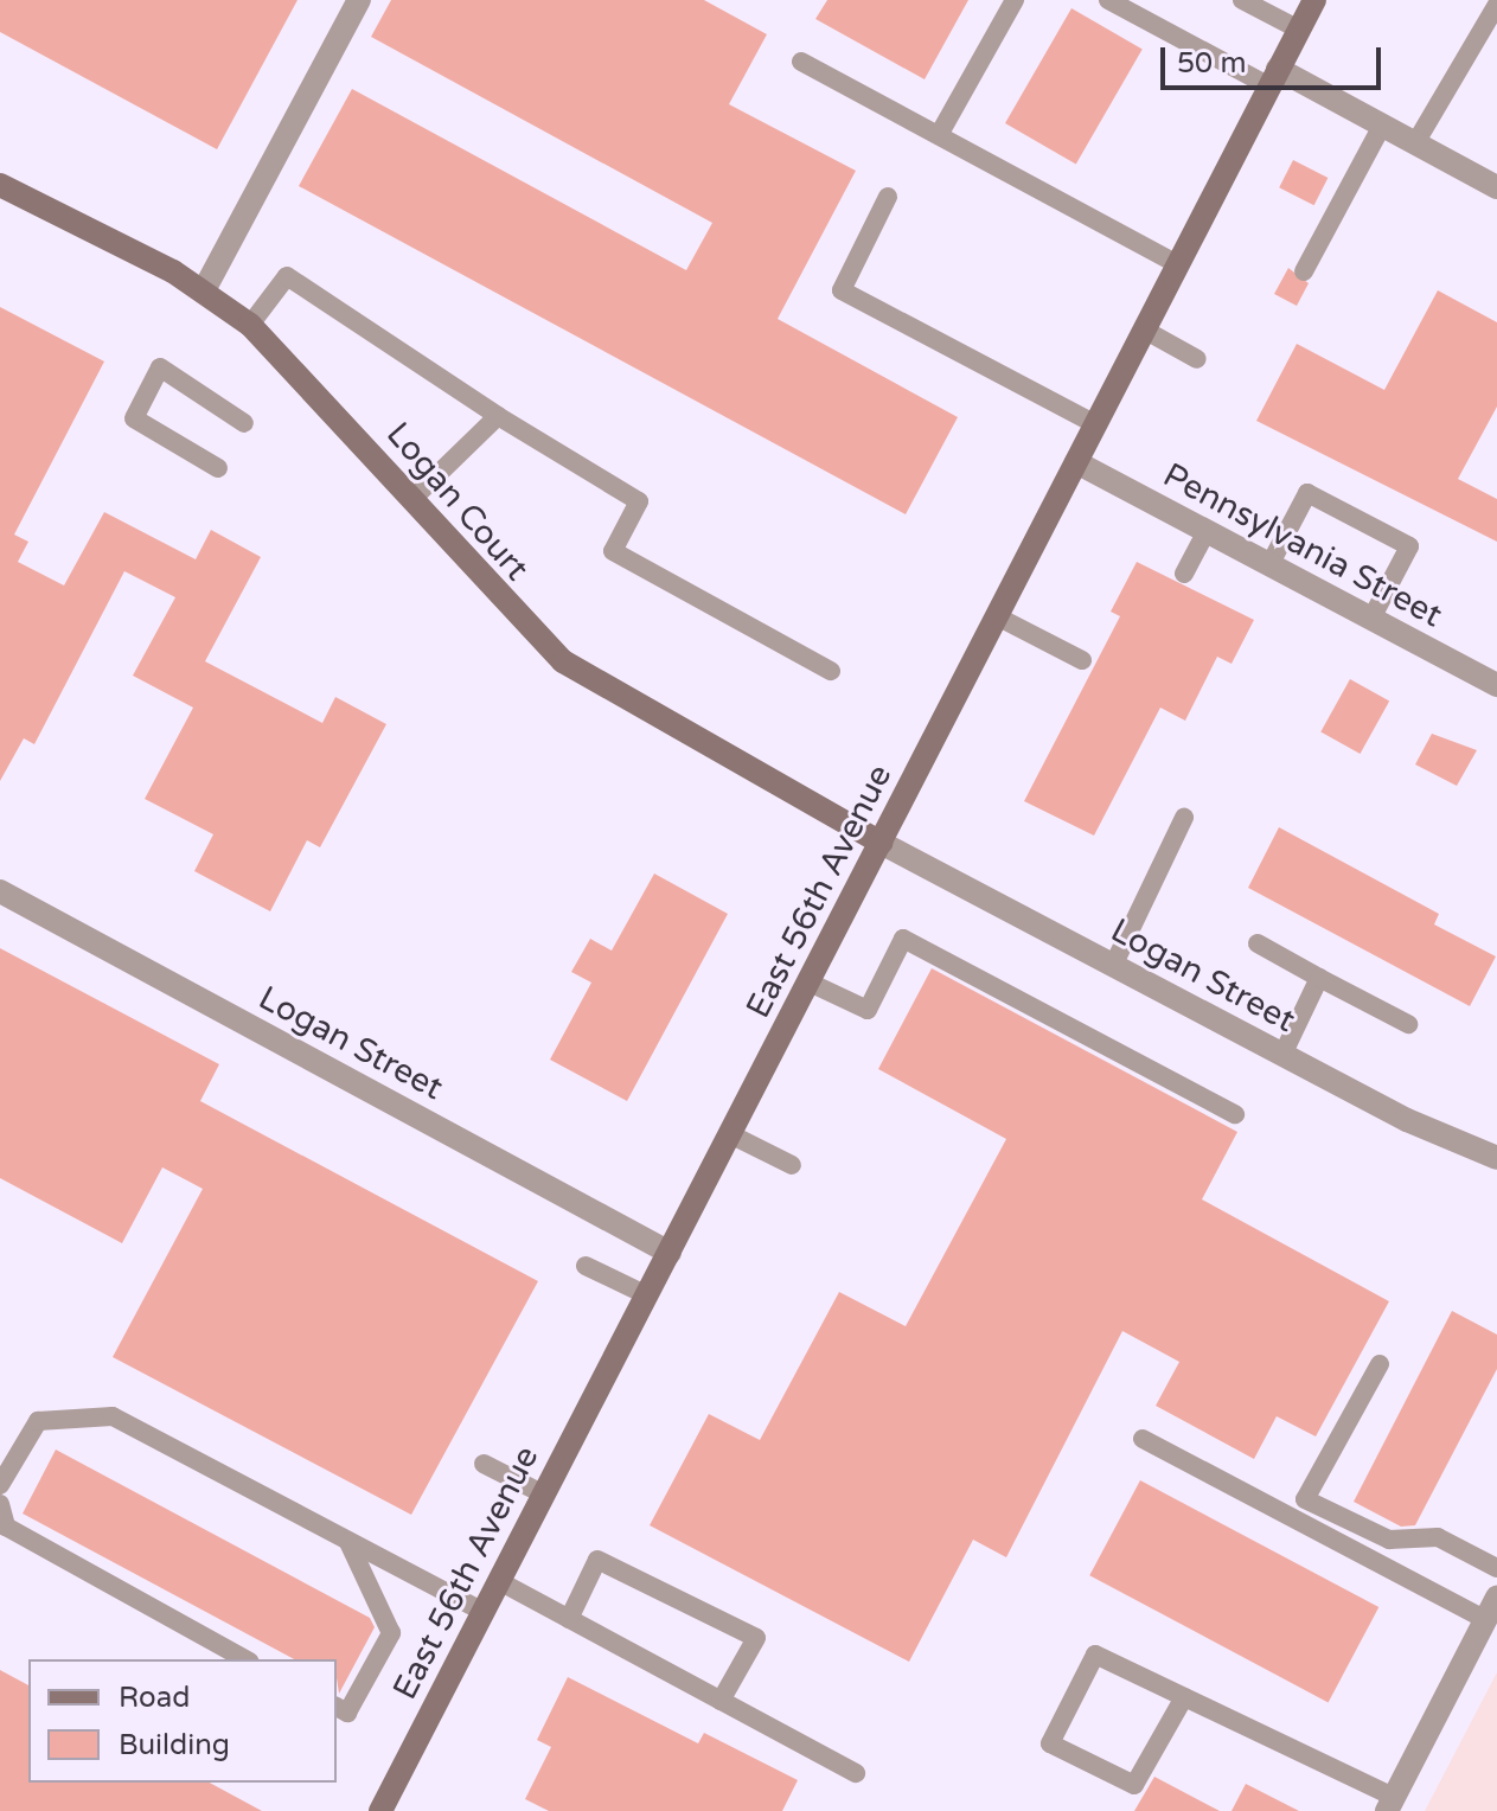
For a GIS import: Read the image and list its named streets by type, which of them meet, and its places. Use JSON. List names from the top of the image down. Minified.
{"streets":{"street":["Logan Court","Pennsylvania Street","East 56th Avenue","Logan Street"]},"crossings":[["Logan Court","East 56th Avenue"],["Logan Court","Logan Street"],["Pennsylvania Street","East 56th Avenue"],["East 56th Avenue","Logan Street"]],"legend":["Road","Building"],"scale_bar":"50 m"}
